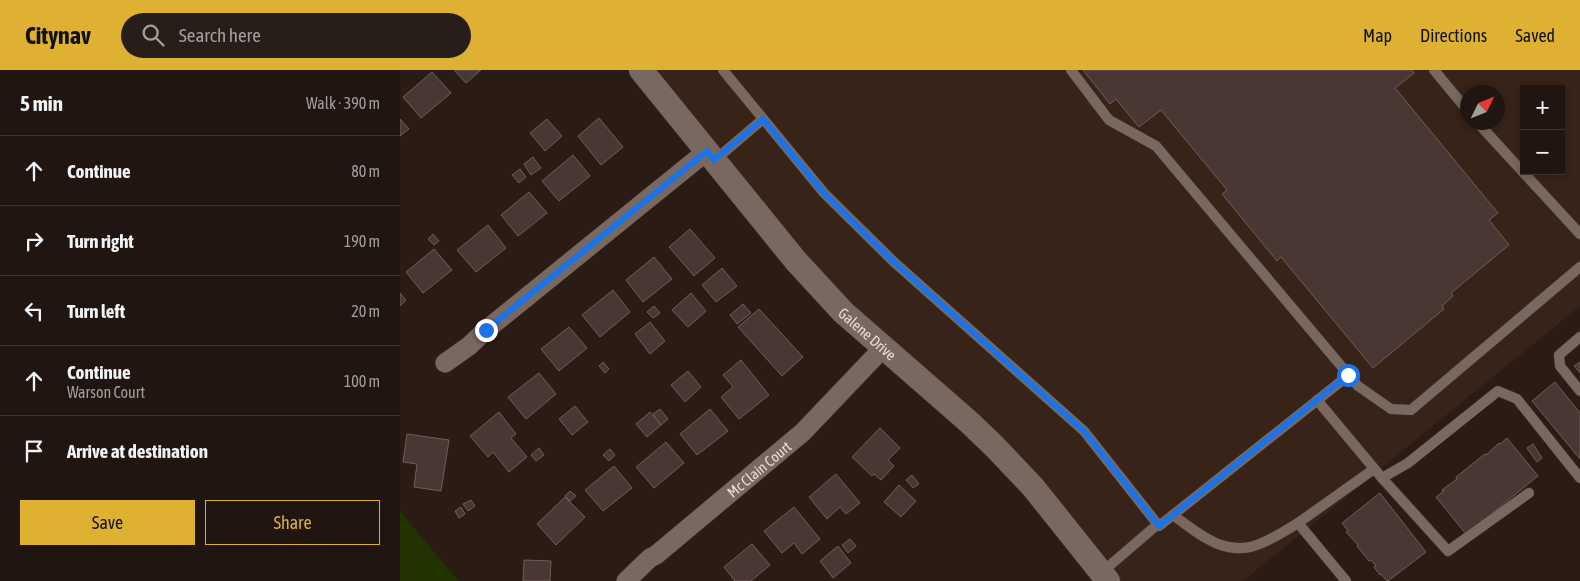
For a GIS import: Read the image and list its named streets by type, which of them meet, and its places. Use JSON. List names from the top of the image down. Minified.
{"streets":{"street":["Galene Drive","Mc Clain Court"]},"crossings":[["Galene Drive","Mc Clain Court"]],"north":"top right","page":{"header":"Citynav","search":"Search here","nav":["Map","Directions","Saved"],"heading":["5 min","Walk · 390 m"],"map_buttons":["+","−"],"list":[["Continue","80 m"],["Turn right","190 m"],["Turn left","20 m"],["Continue","Warson Court","100 m"],"Arrive at destination"],"buttons":["Save","Share"]}}
